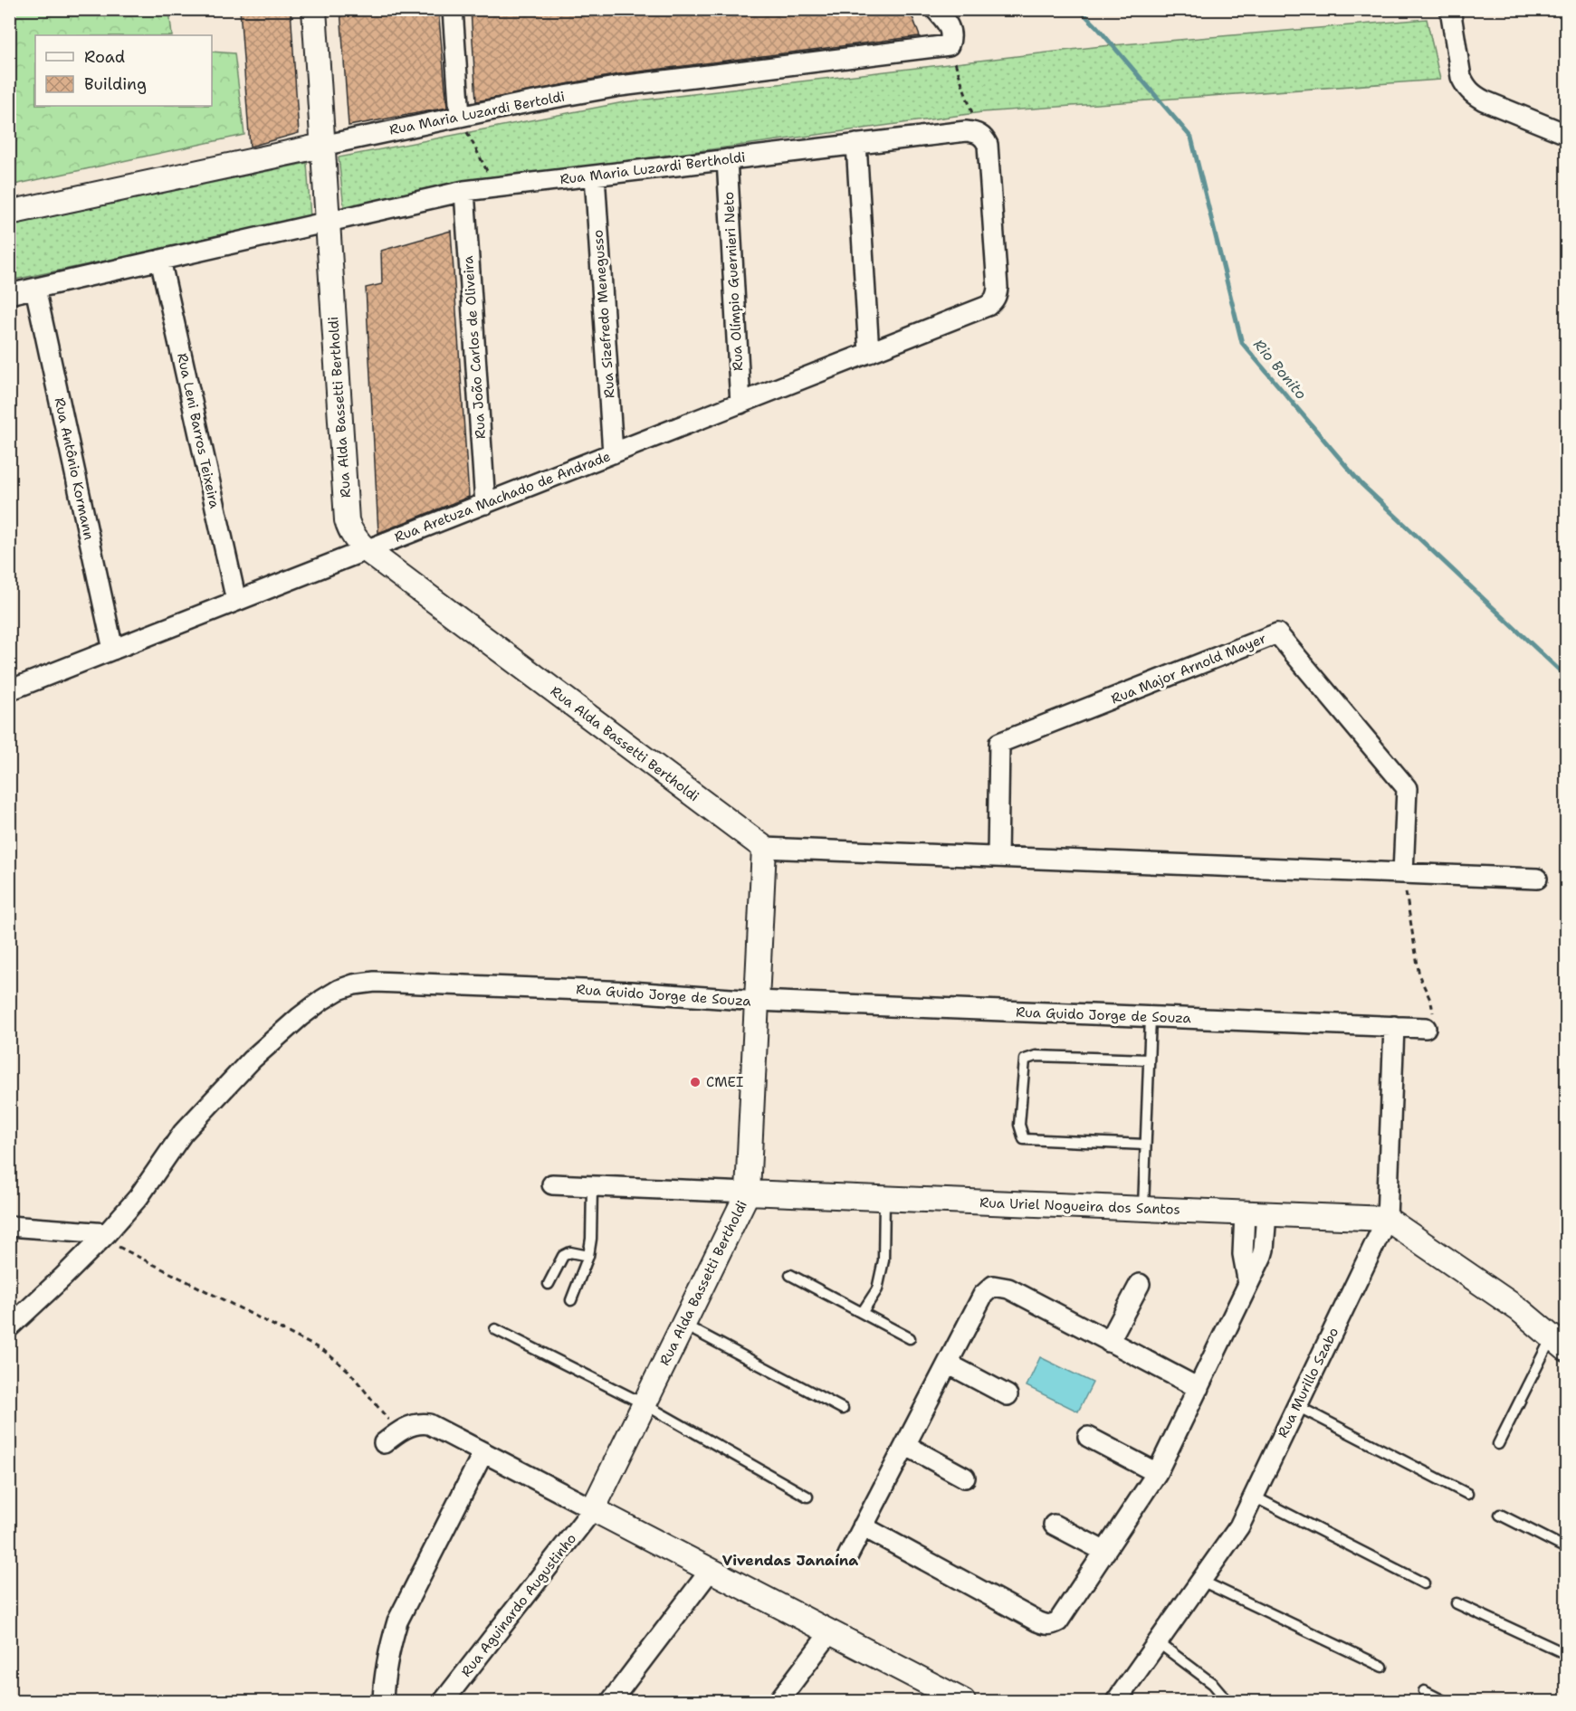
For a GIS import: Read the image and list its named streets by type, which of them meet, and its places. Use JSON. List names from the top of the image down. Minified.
{"streets":{"street":["Rua Maria Luzardi Bertoldi","Rua Maria Luzardi Bertholdi","Rua Olímpio Guernieri Neto","Rua Sizefredo Menegusso","Rua João Carlos de Oliveira","Rua Alda Bassetti Bertholdi","Rua Leni Barros Teixeira","Rua Antônio Kormann","Rua Aretuza Machado de Andrade","Rua Major Arnold Mayer","Rua Guido Jorge de Souza","Rua Uriel Nogueira dos Santos","Rua Murillo Szabo","Rua Aguinardo Augustinho"]},"crossings":[["Rua Maria Luzardi Bertoldi","Rua Alda Bassetti Bertholdi"],["Rua Maria Luzardi Bertholdi","Rua Olímpio Guernieri Neto"],["Rua Maria Luzardi Bertholdi","Rua Sizefredo Menegusso"],["Rua Maria Luzardi Bertholdi","Rua João Carlos de Oliveira"],["Rua Maria Luzardi Bertholdi","Rua Alda Bassetti Bertholdi"],["Rua Maria Luzardi Bertholdi","Rua Aretuza Machado de Andrade"],["Rua Olímpio Guernieri Neto","Rua Aretuza Machado de Andrade"],["Rua Sizefredo Menegusso","Rua Aretuza Machado de Andrade"],["Rua João Carlos de Oliveira","Rua Aretuza Machado de Andrade"],["Rua Alda Bassetti Bertholdi","Rua Aretuza Machado de Andrade"],["Rua Alda Bassetti Bertholdi","Rua Guido Jorge de Souza"],["Rua Alda Bassetti Bertholdi","Rua Uriel Nogueira dos Santos"],["Rua Alda Bassetti Bertholdi","Rua Aguinardo Augustinho"],["Rua Leni Barros Teixeira","Rua Aretuza Machado de Andrade"],["Rua Antônio Kormann","Rua Aretuza Machado de Andrade"],["Rua Guido Jorge de Souza","Rua Murillo Szabo"],["Rua Uriel Nogueira dos Santos","Rua Murillo Szabo"]],"districts":["Vivendas Janaína"],"water":["Rio Bonito"],"places":["CMEI"],"legend":["Road","Building"]}
